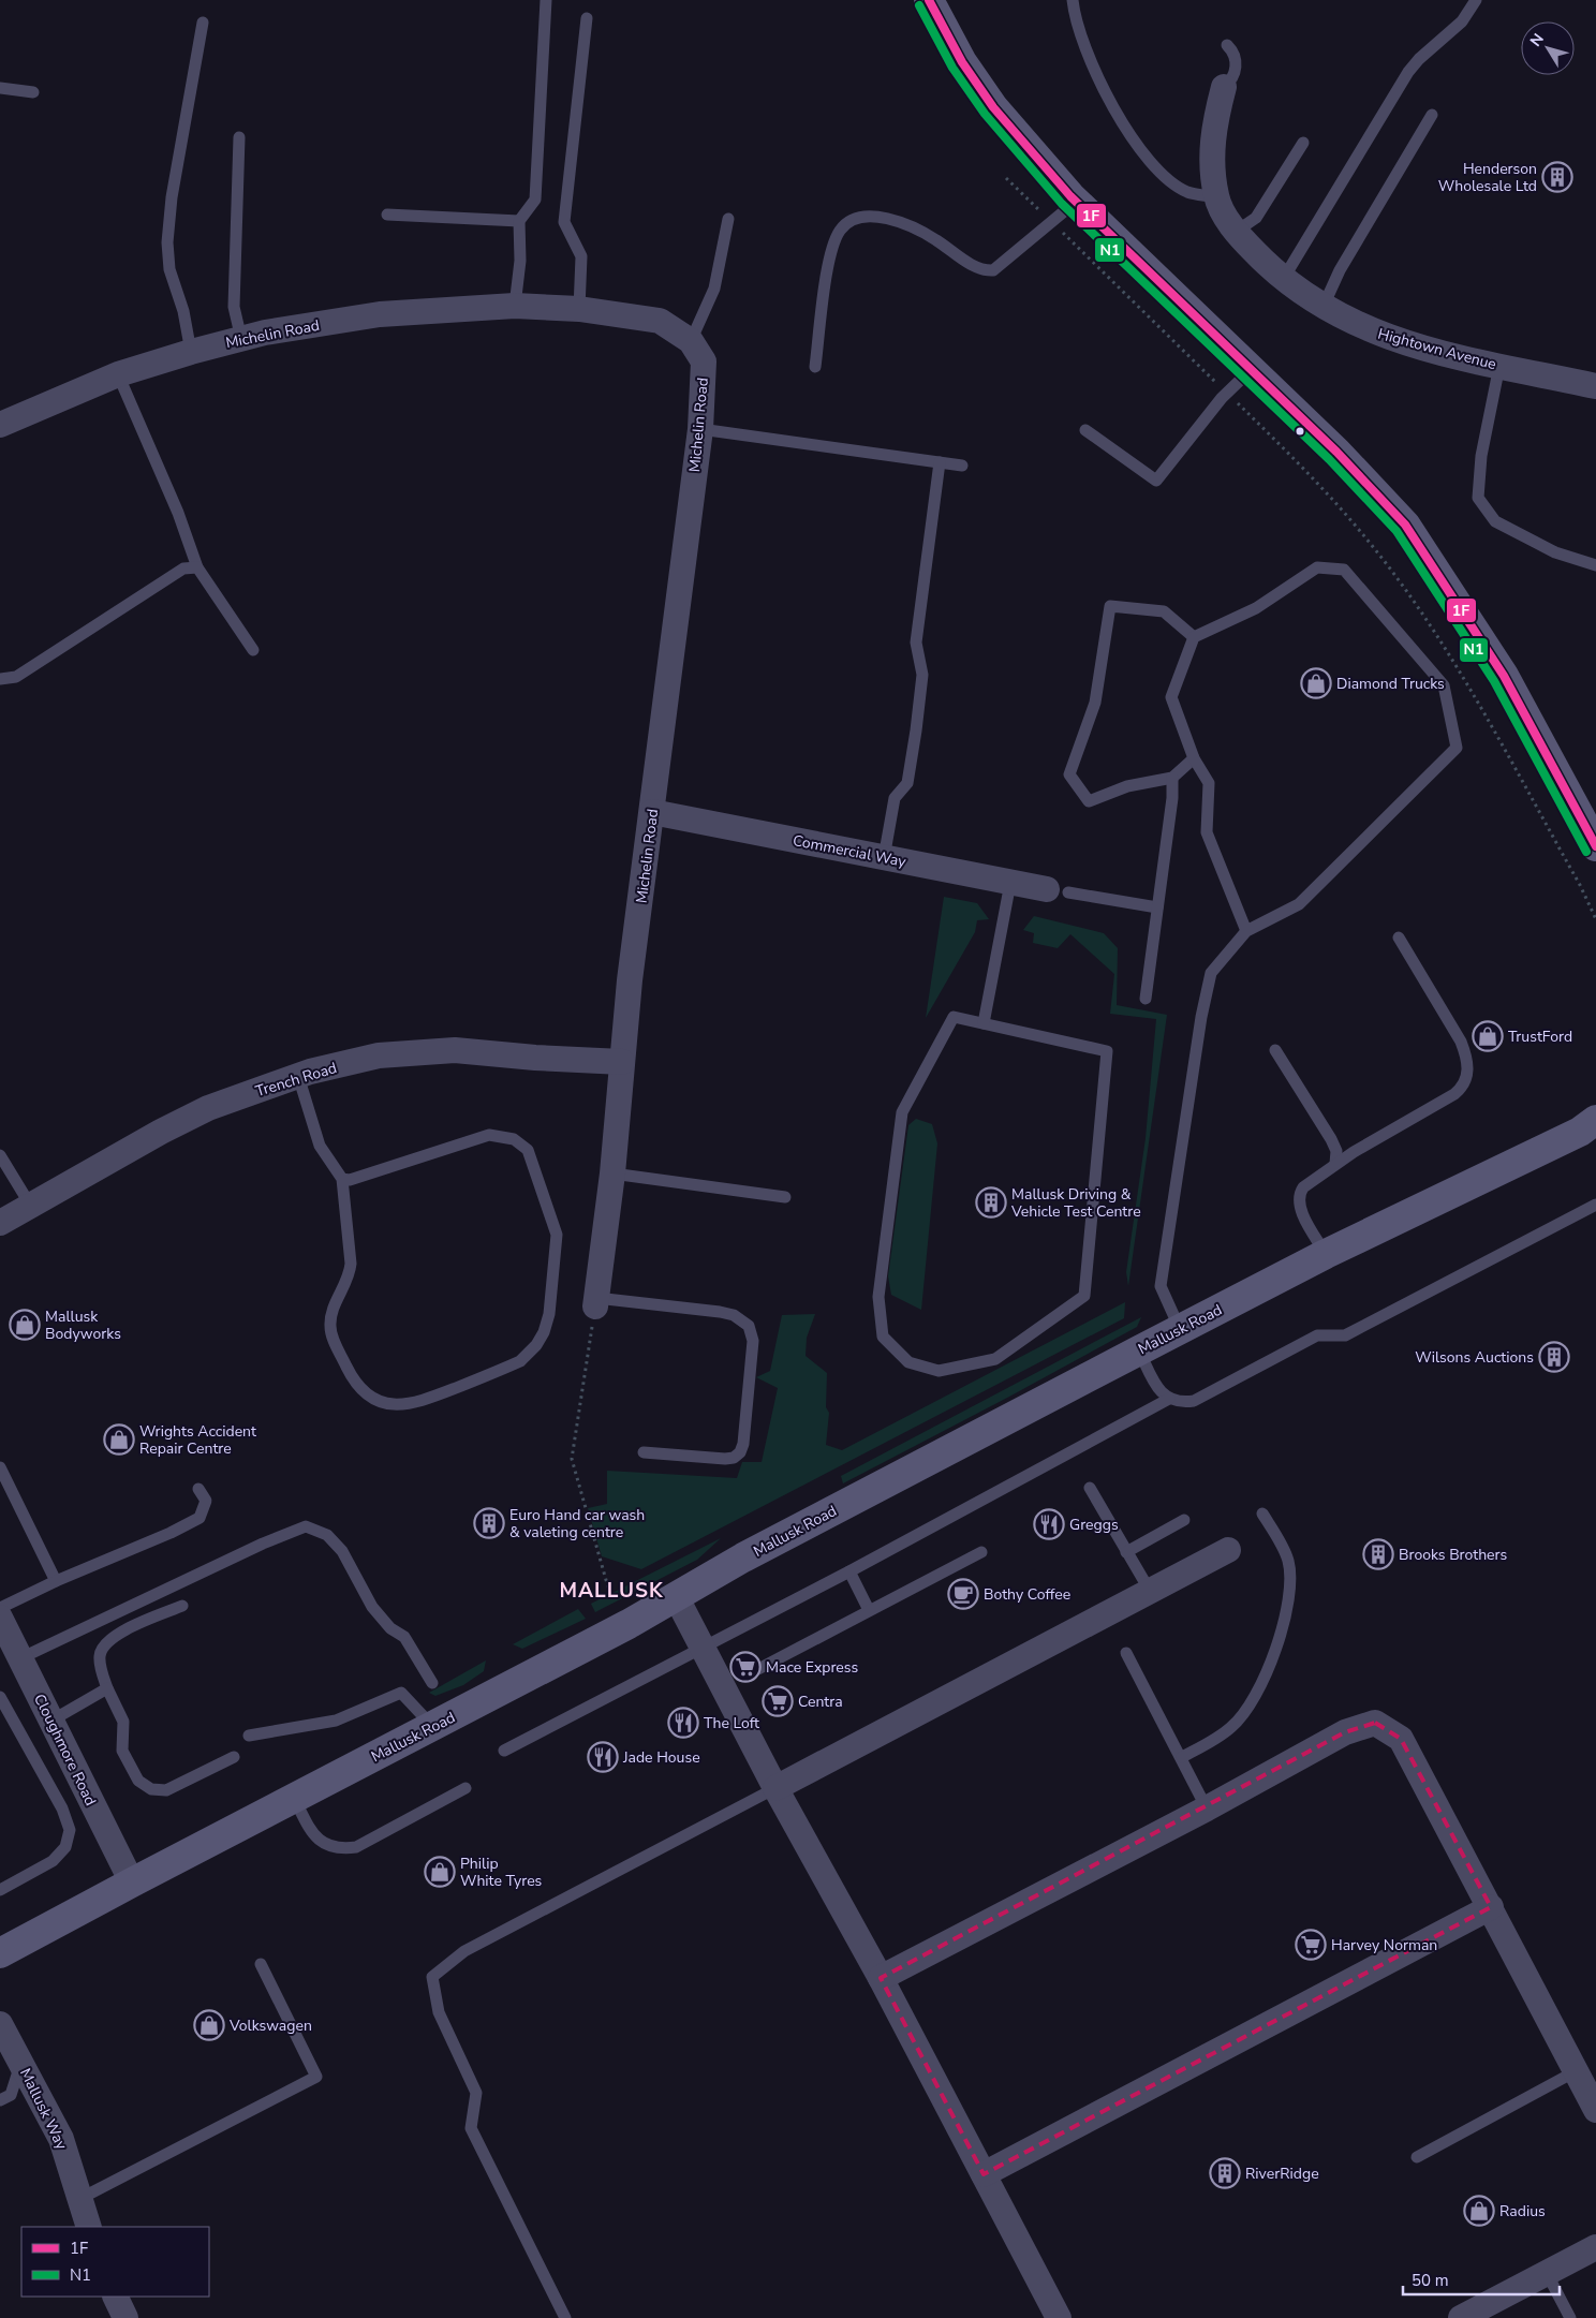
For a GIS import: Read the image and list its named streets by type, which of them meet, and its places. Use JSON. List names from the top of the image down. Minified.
{"streets":{"main road":["Mallusk Road"],"street":["Michelin Road","Hightown Avenue","Commercial Way","Trench Road","Cloughmore Road","Mallusk Way"]},"crossings":[["Michelin Road","Commercial Way"],["Michelin Road","Trench Road"],["Mallusk Road","Cloughmore Road"]],"districts":["MALLUSK"],"places":{"building":["Henderson Wholesale Ltd","Mallusk Driving & Vehicle Test Centre","Wilsons Auctions","Euro Hand car wash & valeting centre","Brooks Brothers","RiverRidge"],"shop":["Diamond Trucks","TrustFord","Mallusk Bodyworks","Wrights Accident Repair Centre","Philip White Tyres","Volkswagen","Radius"],"restaurant":["Greggs","The Loft","Jade House"],"cafe":["Bothy Coffee"],"supermarket":["Mace Express","Centra","Harvey Norman"]},"lines":["transit line 1F","transit line N1"],"legend":["1F","N1"],"scale_bar":"50 m","north":"top left"}
